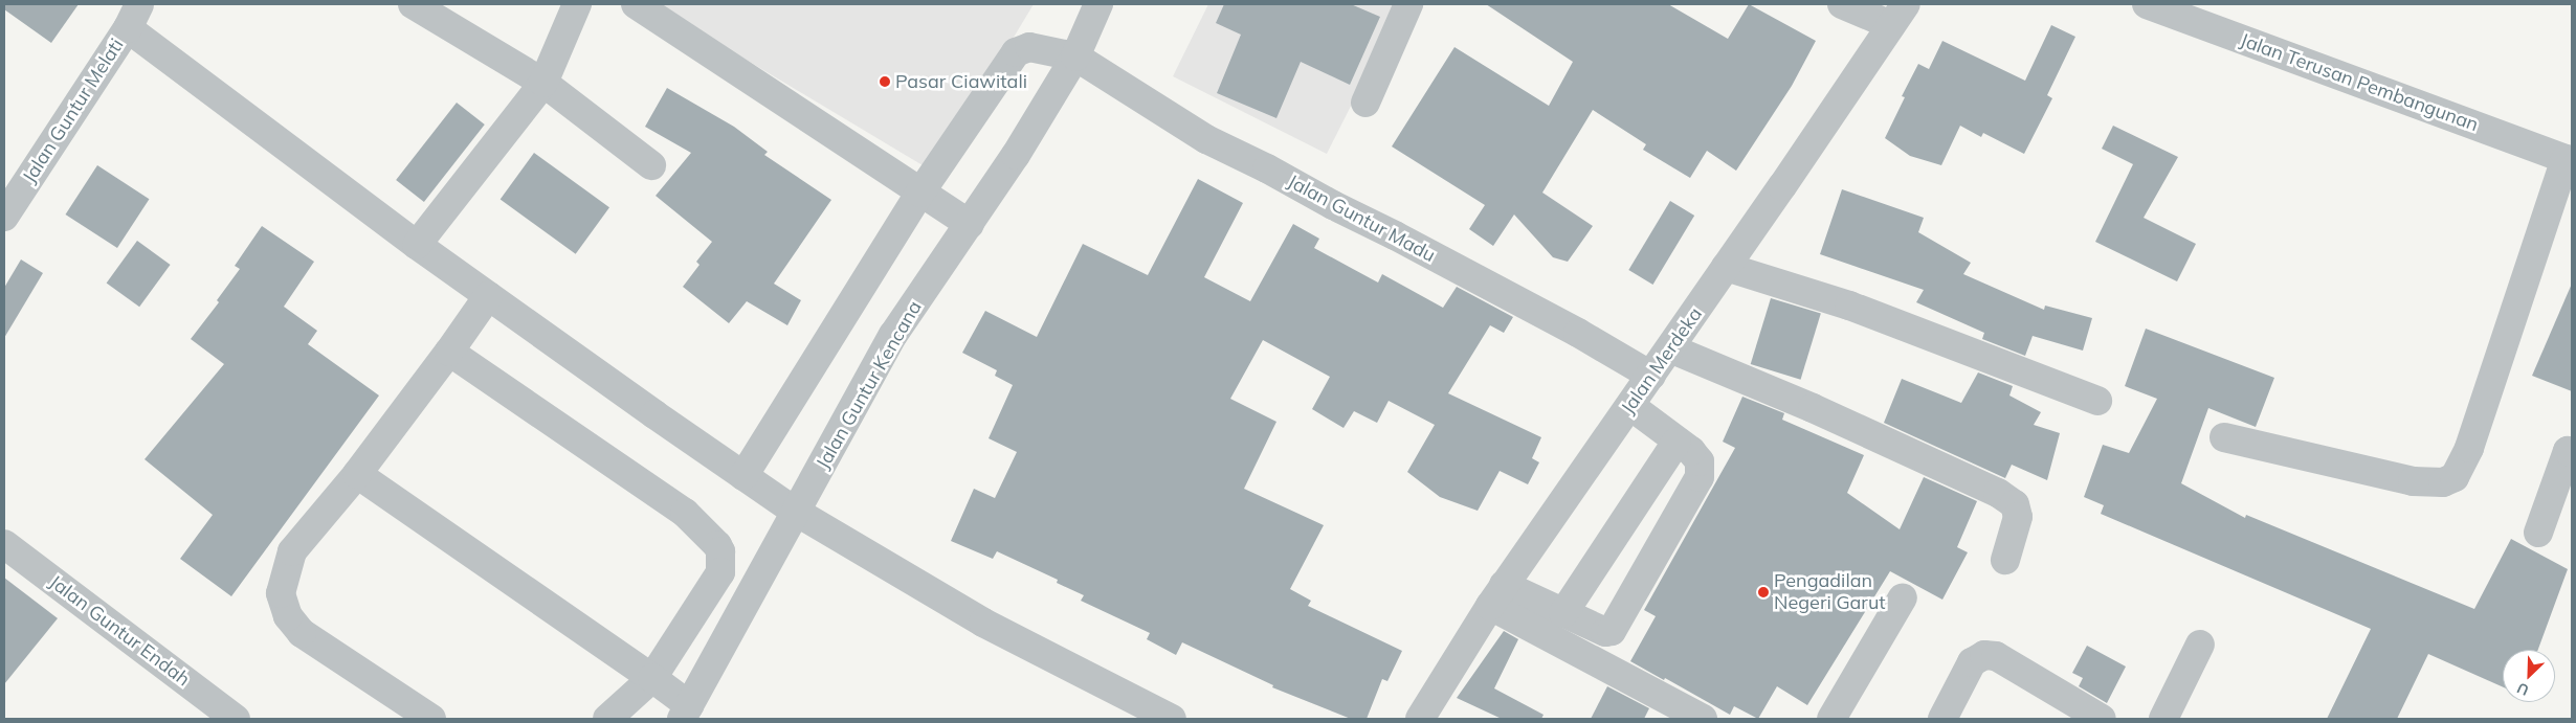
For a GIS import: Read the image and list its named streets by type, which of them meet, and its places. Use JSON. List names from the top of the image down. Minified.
{"streets":{"street":["Jalan Terusan Pembangunan","Jalan Guntur Melati","Jalan Guntur Madu","Jalan Merdeka","Jalan Guntur Kencana","Jalan Guntur Endah"]},"crossings":[["Jalan Guntur Madu","Jalan Merdeka"],["Jalan Guntur Madu","Jalan Guntur Kencana"]],"places":["Pasar Ciawitali","Pengadilan Negeri Garut"],"north":"bottom left"}
